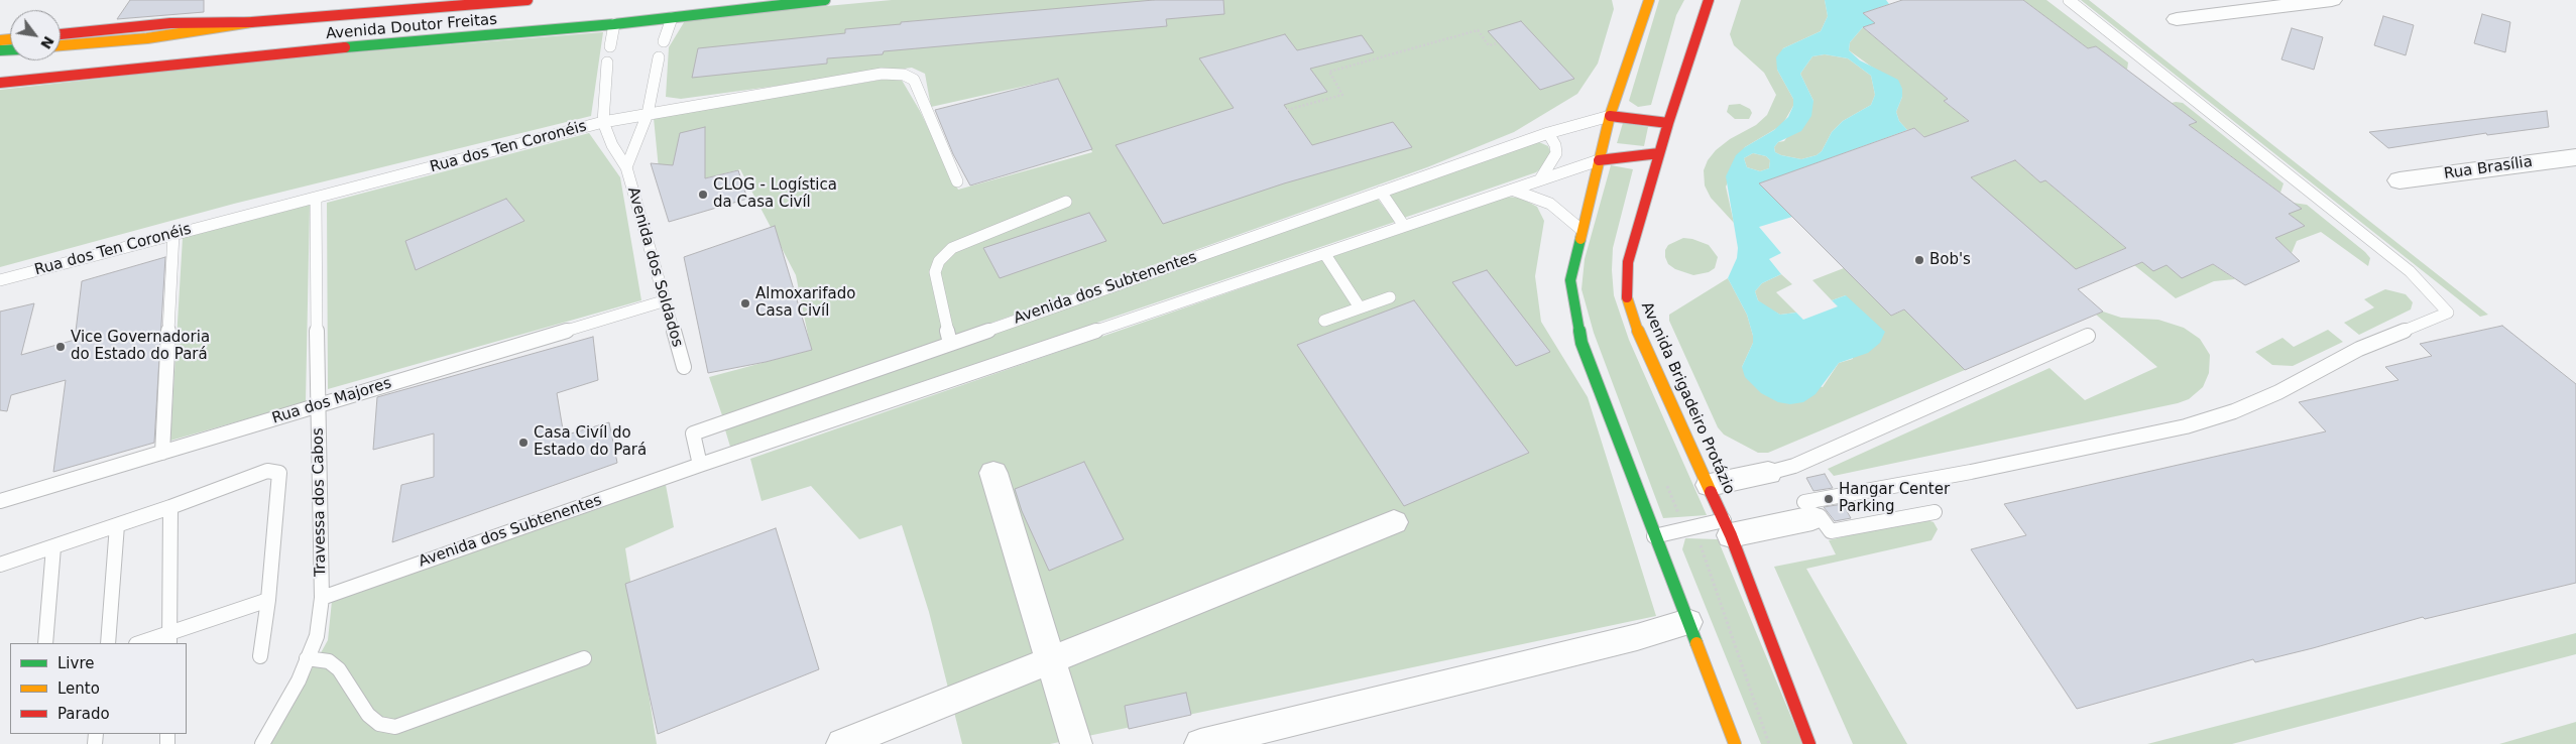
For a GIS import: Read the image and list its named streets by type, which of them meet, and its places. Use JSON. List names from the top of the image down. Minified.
{"streets":{"main road":["Avenida Doutor Freitas","Avenida Brigadeiro Protázio"],"street":["Rua Brasília"],"lane":["Rua dos Ten Coronéis","Avenida dos Soldados","Avenida dos Subtenentes","Rua dos Majores","Travessa dos Cabos"]},"crossings":[["Rua dos Ten Coronéis","Avenida dos Soldados"],["Rua dos Ten Coronéis","Travessa dos Cabos"],["Avenida dos Soldados","Rua dos Majores"],["Avenida dos Subtenentes","Travessa dos Cabos"],["Rua dos Majores","Travessa dos Cabos"]],"places":["CLOG - Logística da Casa Civíl","Bob's","Almoxarifado Casa Civíl","Vice Governadoria do Estado do Pará","Casa Civíl do Estado do Pará","Hangar Center Parking"],"legend":["Livre","Lento","Parado"],"north":"bottom right"}
